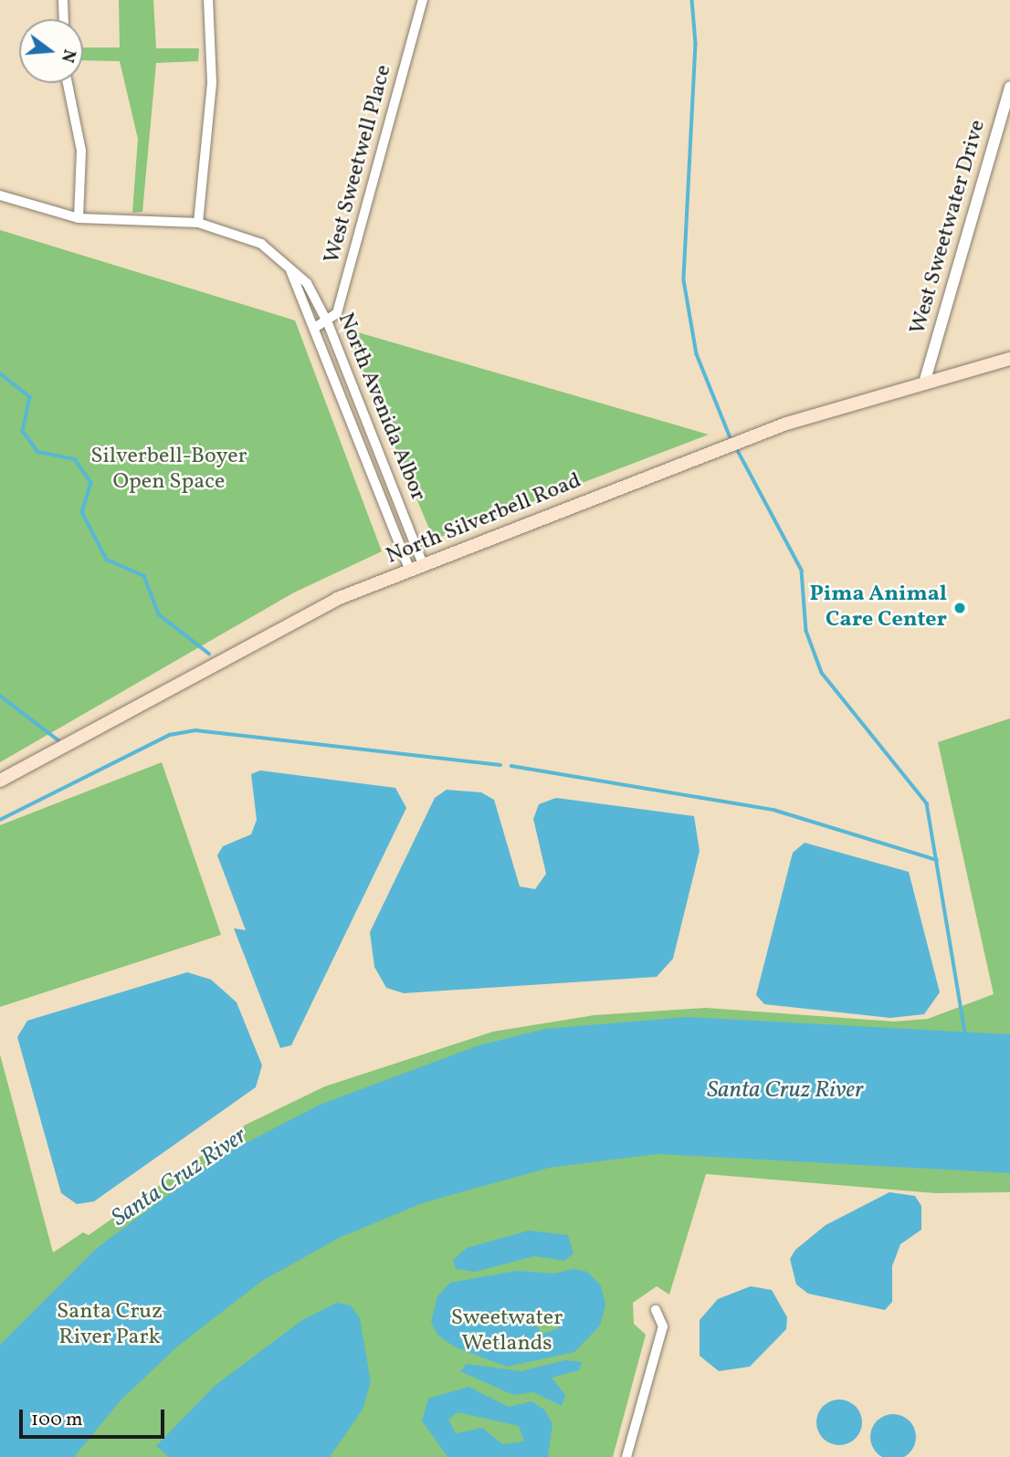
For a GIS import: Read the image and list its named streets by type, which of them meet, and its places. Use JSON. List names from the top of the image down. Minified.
{"streets":{"main road":["North Silverbell Road"],"street":["West Sweetwell Place","West Sweetwater Drive","North Avenida Albor"]},"crossings":[["West Sweetwell Place","North Avenida Albor"],["West Sweetwater Drive","North Silverbell Road"],["North Avenida Albor","North Silverbell Road"]],"water":["Santa Cruz River"],"parks":["Silverbell-Boyer Open Space","Santa Cruz River Park","Sweetwater Wetlands"],"places":["Pima Animal Care Center"],"scale_bar":"100 m","north":"right"}
